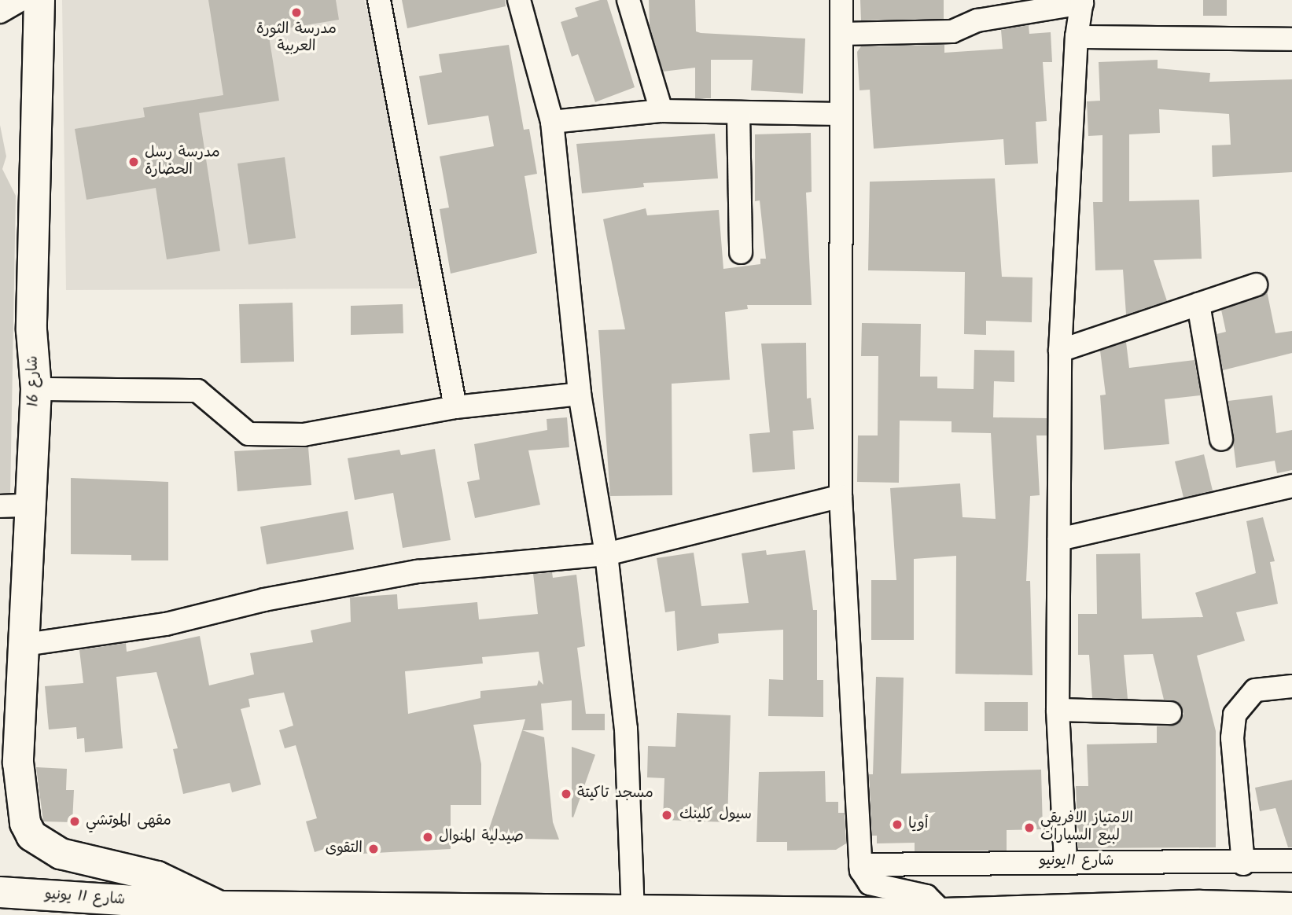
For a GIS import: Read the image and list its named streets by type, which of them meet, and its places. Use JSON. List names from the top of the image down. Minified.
{"streets":{"main road":["شارع 16","شارع 11 يونيو"],"street":["شارع 11يونيو"]},"crossings":[["شارع 16","شارع 11 يونيو"]],"places":["مدرسة الثورة العربية","مدرسة رسل الحضارة","مسجد تاكيتة","سيول كلينك","مقهى الموتشي","أويا","الامتياز الافريقي لبيع السيارات","صيدلية المنوال","التقوى"]}
